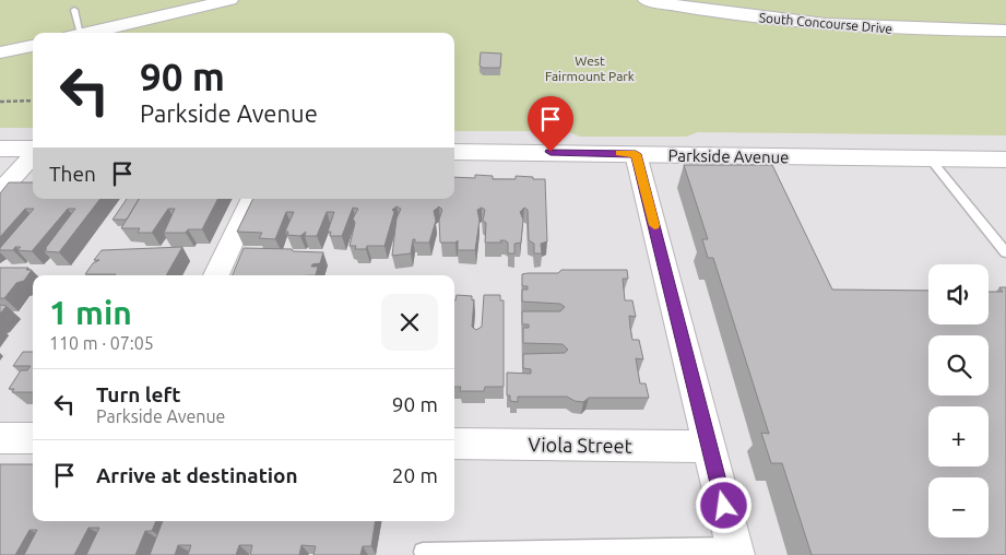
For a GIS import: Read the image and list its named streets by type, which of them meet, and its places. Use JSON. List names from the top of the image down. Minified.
{"streets":{"street":["South Concourse Drive","Parkside Avenue","Viola Street"]},"parks":["West Fairmount Park"],"page":{"turn":["90 m","Parkside Avenue"],"then":"Then","map_buttons":["+","−"],"heading":["1 min","110 m · 07:05"],"list":[{"name":"Turn left","note":"Parkside Avenue","value":"90 m"},{"name":"Arrive at destination","value":"20 m"}]}}
